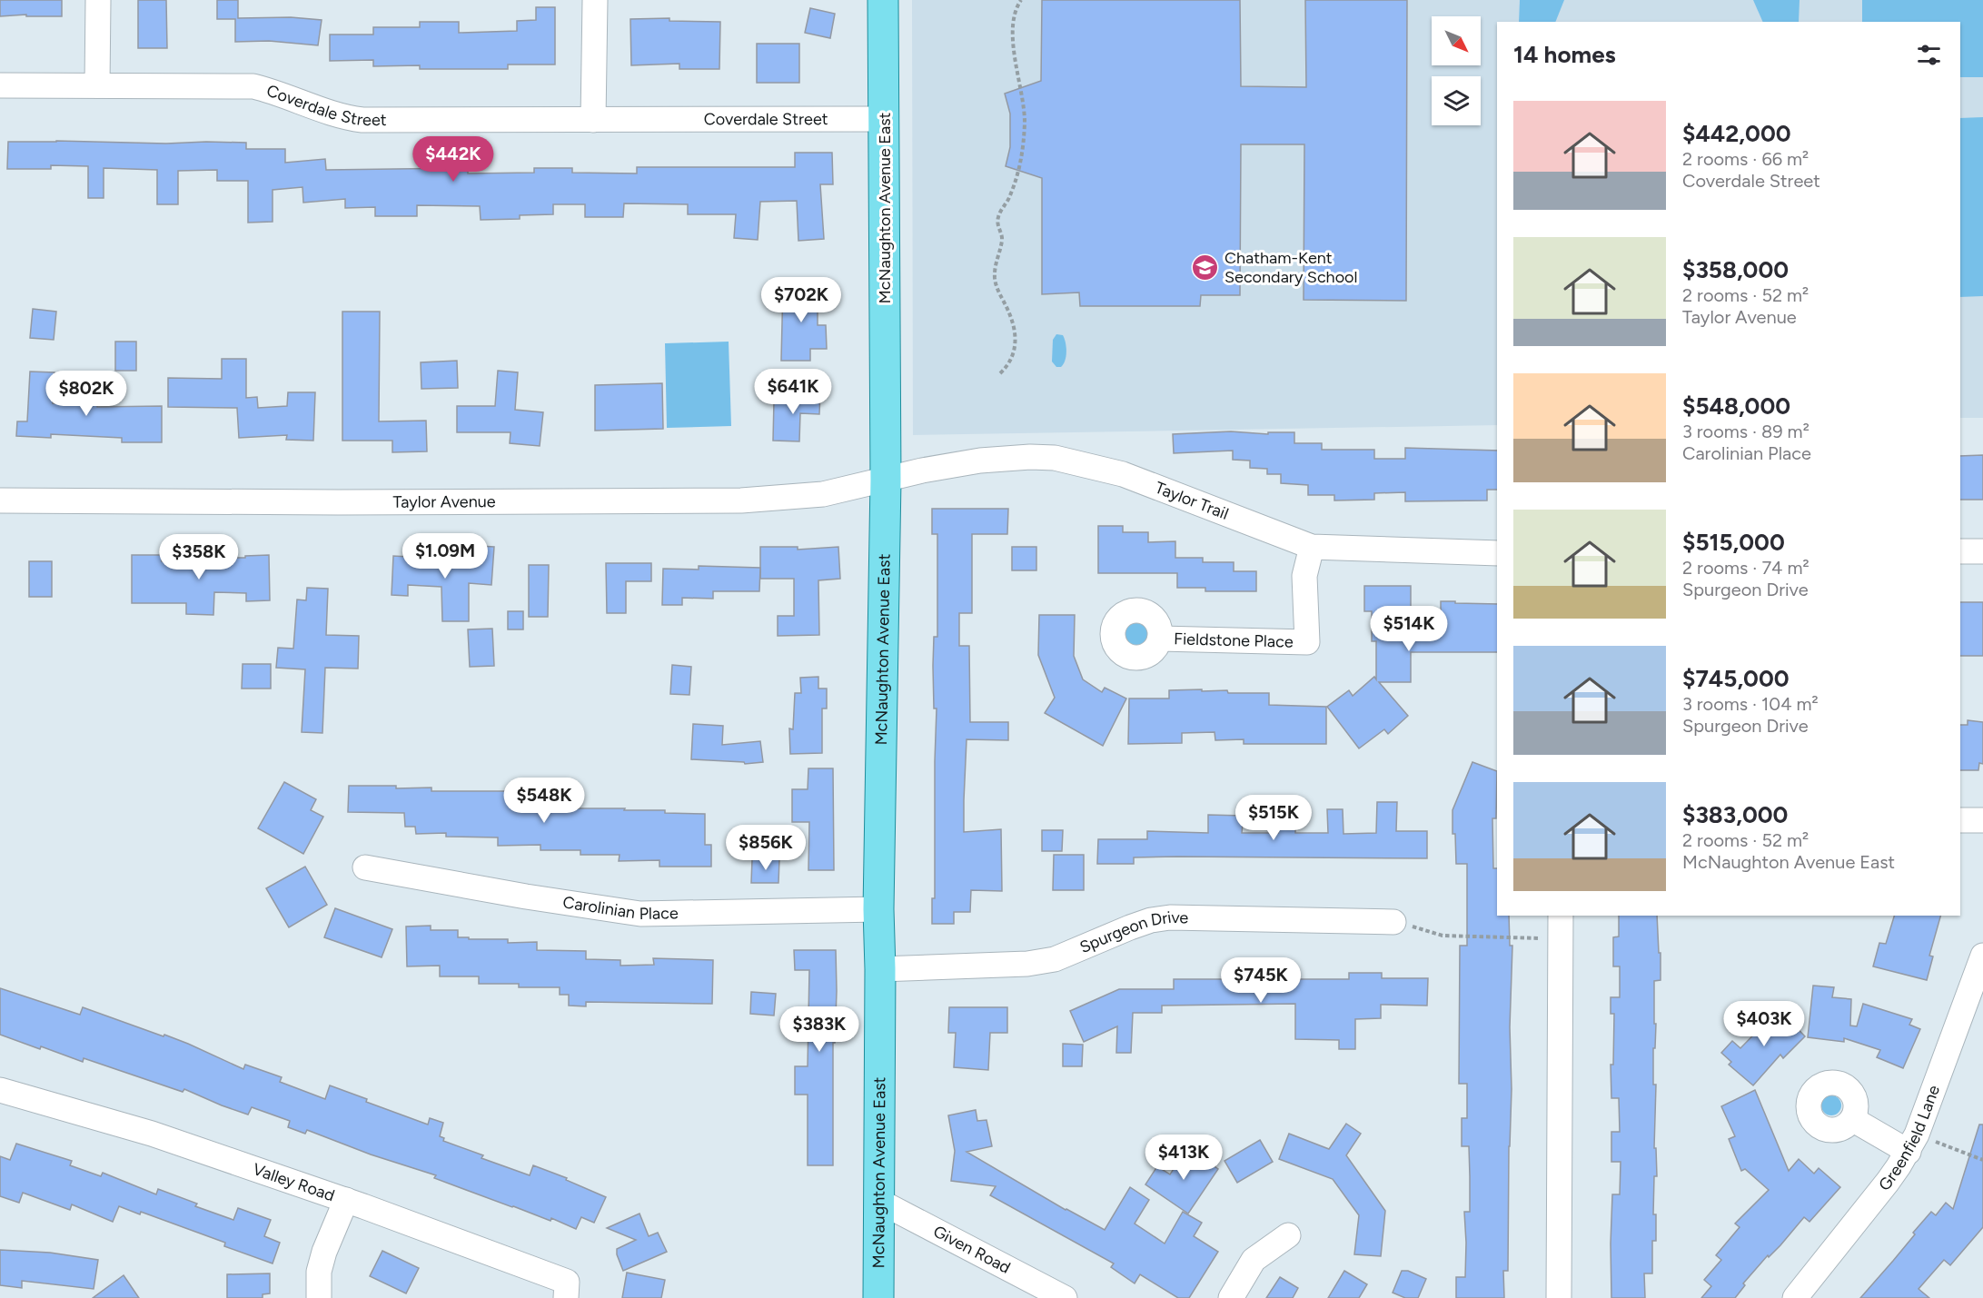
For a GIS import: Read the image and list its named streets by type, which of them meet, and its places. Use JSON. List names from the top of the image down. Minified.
{"streets":{"main road":["McNaughton Avenue East"],"street":["Coverdale Street","Taylor Trail","Taylor Avenue","Fieldstone Place","Carolinian Place","Spurgeon Drive","Greenfield Lane","Valley Road","Given Road"]},"crossings":[["Coverdale Street","McNaughton Avenue East"],["McNaughton Avenue East","Taylor Trail"],["McNaughton Avenue East","Taylor Avenue"],["McNaughton Avenue East","Carolinian Place"],["McNaughton Avenue East","Spurgeon Drive"],["McNaughton Avenue East","Given Road"],["Taylor Trail","Taylor Avenue"],["Taylor Trail","Fieldstone Place"]],"places":{"school or university":["Chatham-Kent Secondary School"]},"north":"bottom right","page":{"heading":"14 homes","list":[{"name":"$442,000","note":"2 rooms · 66 m² · Coverdale Street"},{"name":"$358,000","note":"2 rooms · 52 m² · Taylor Avenue"},{"name":"$548,000","note":"3 rooms · 89 m² · Carolinian Place"},{"name":"$515,000","note":"2 rooms · 74 m² · Spurgeon Drive"},{"name":"$745,000","note":"3 rooms · 104 m² · Spurgeon Drive"},{"name":"$383,000","note":"2 rooms · 52 m² · McNaughton Avenue East"}],"price":["$442K","$702K","$641K","$802K","$1.09M","$358K","$514K","$548K","$515K","$856K","$745K","$403K","$383K","$413K"]}}
